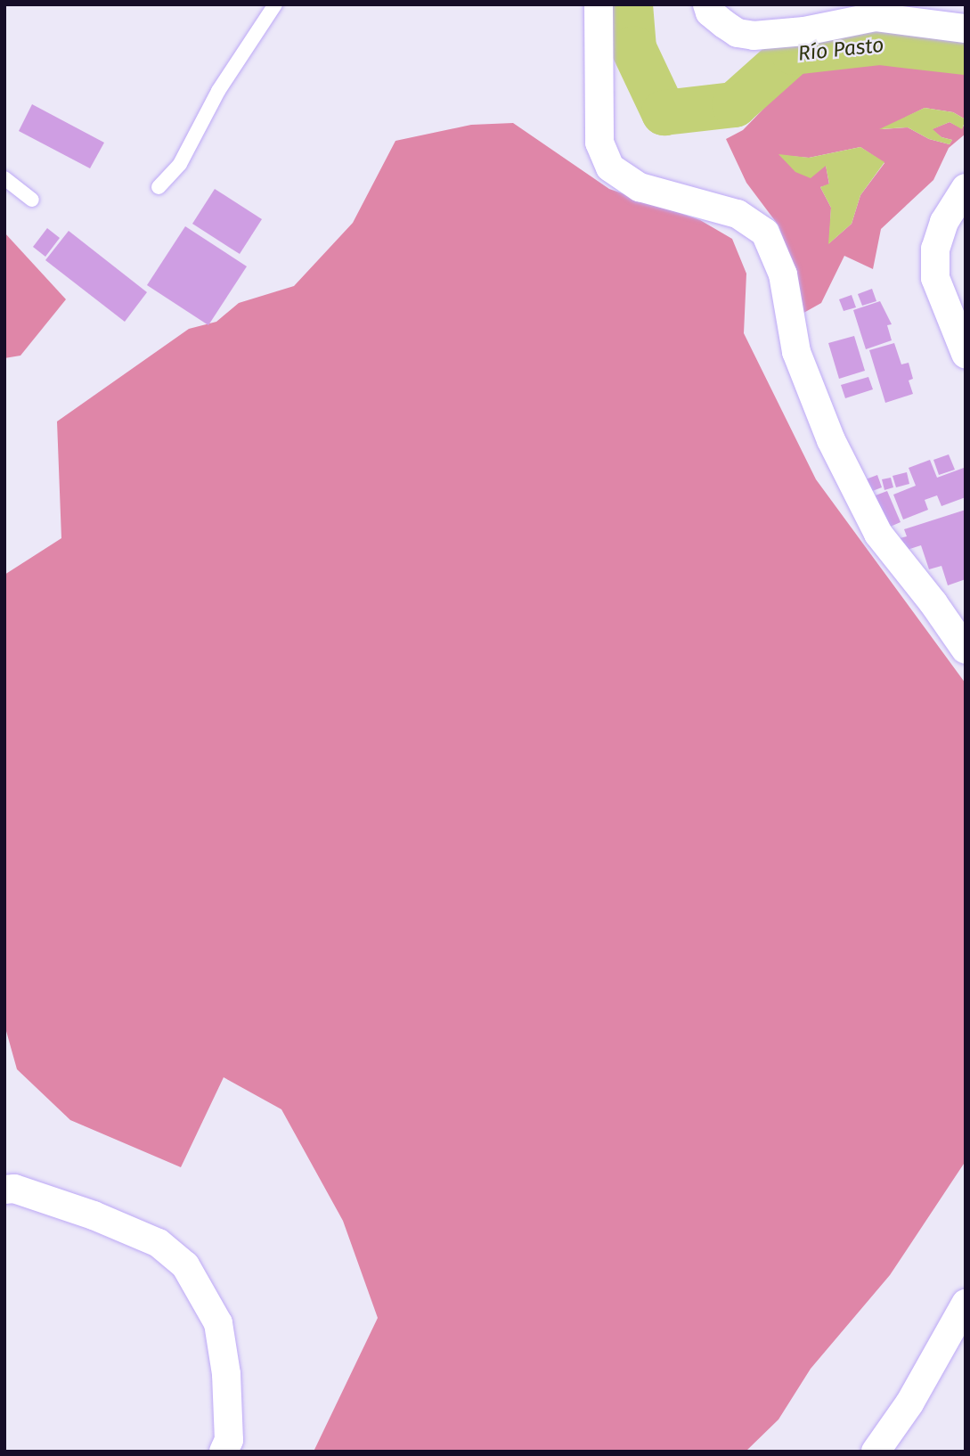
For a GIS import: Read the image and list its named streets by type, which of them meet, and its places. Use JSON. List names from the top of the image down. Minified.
{"water":["Río Pasto"]}
